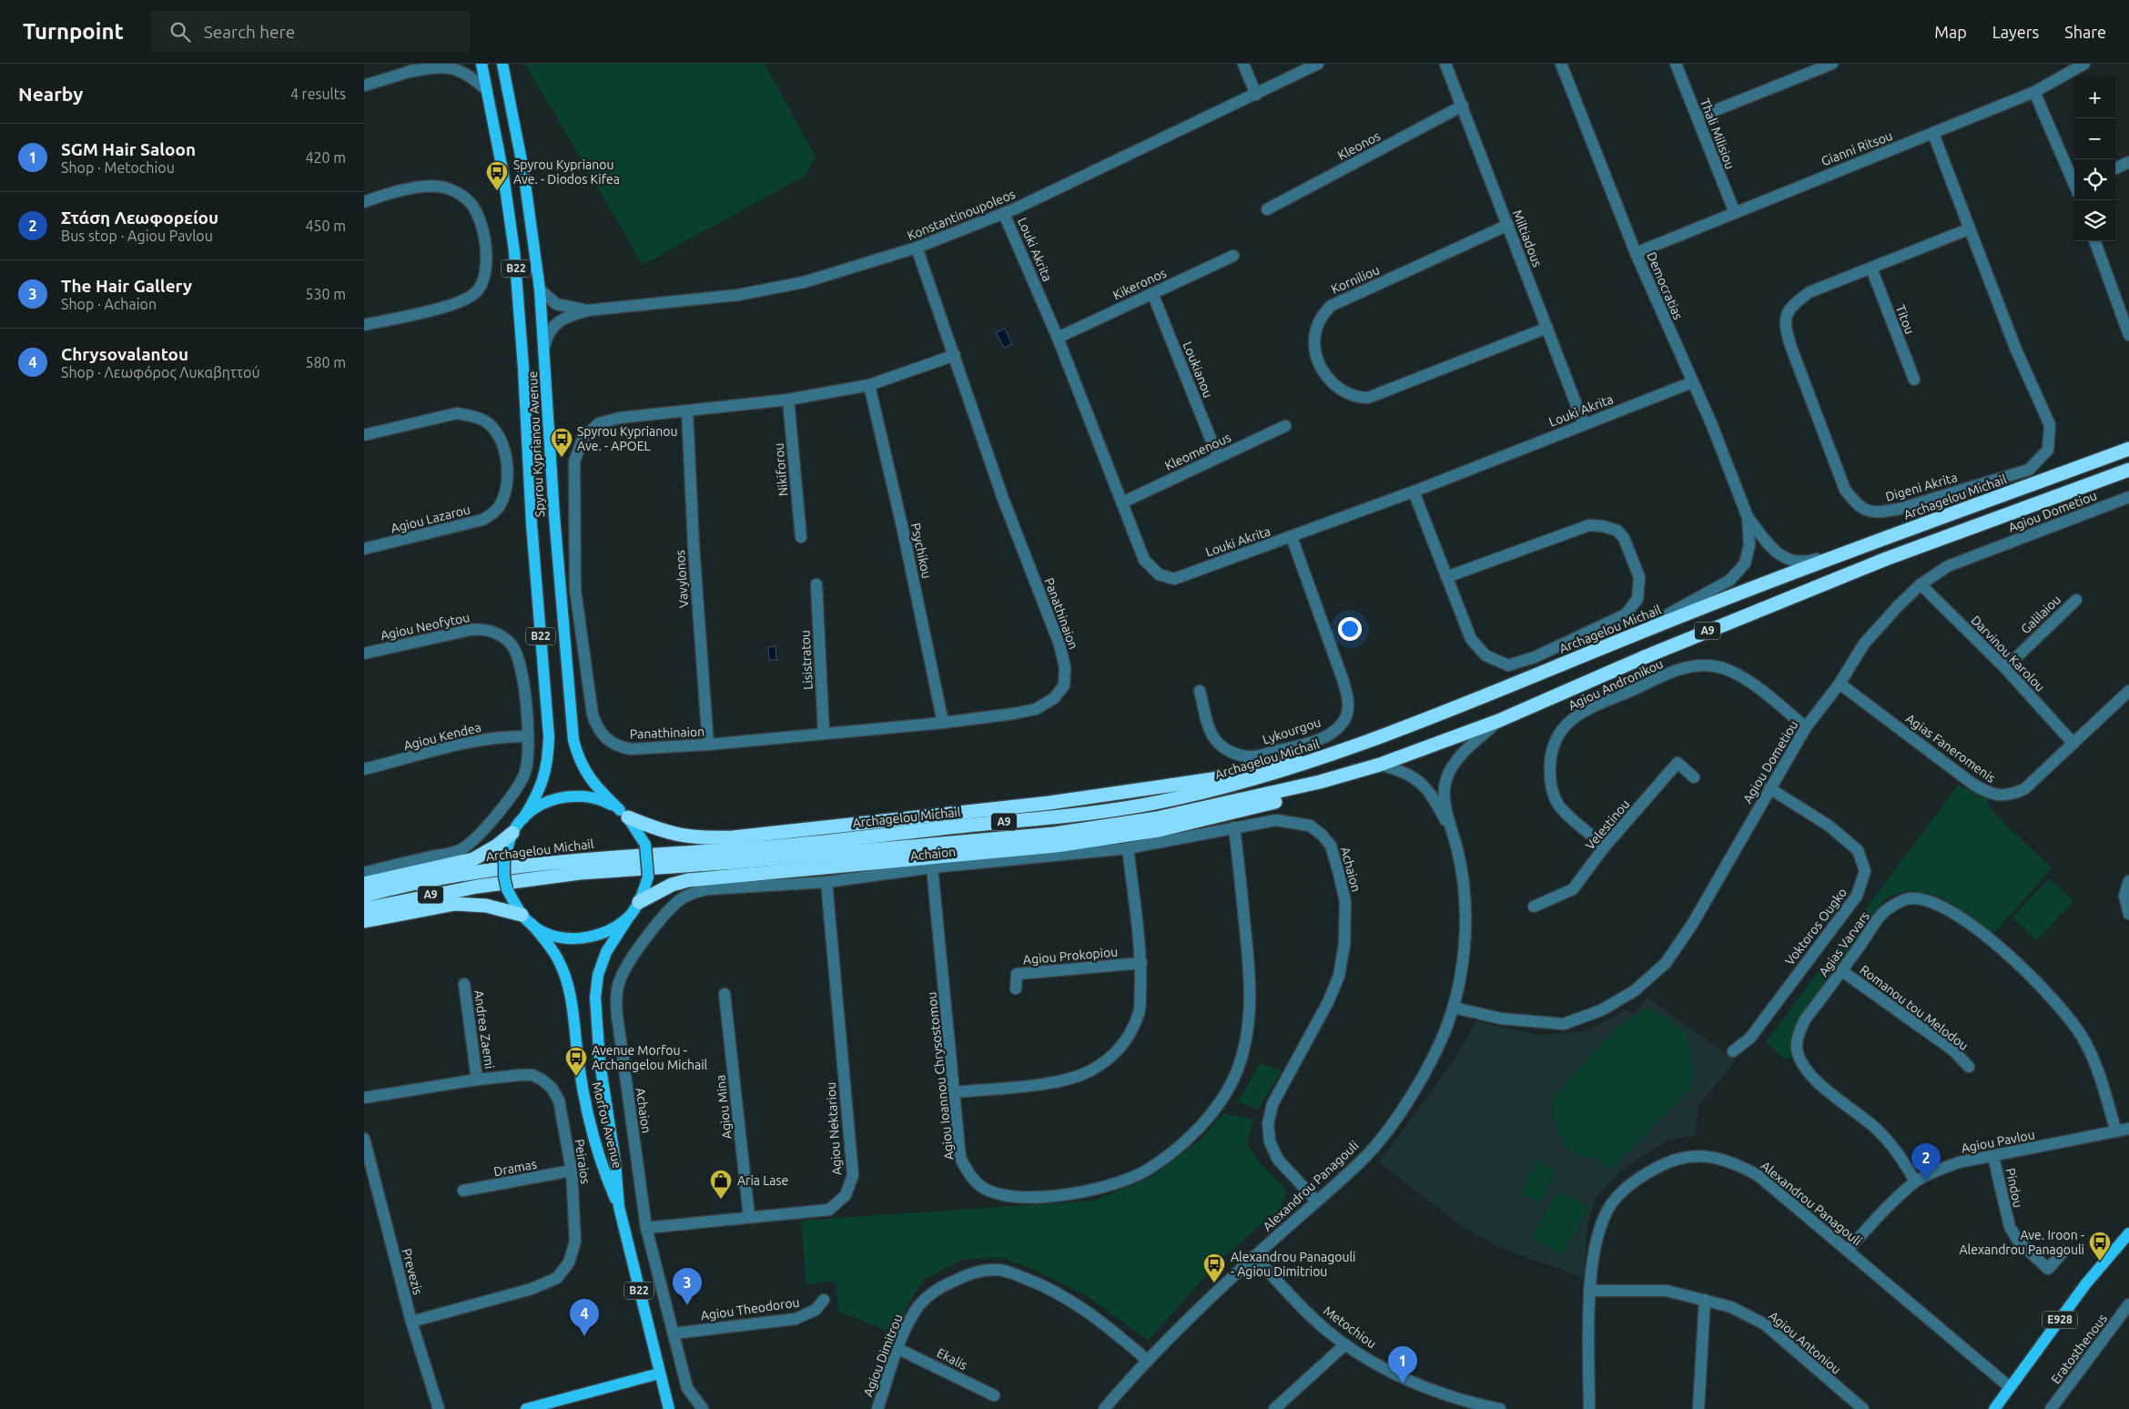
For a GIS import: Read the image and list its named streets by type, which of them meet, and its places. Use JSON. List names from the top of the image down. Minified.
{"streets":{"highway":["Archagelou Michail","A9"],"main road":["B22","Spyrou Kyprianou Avenue","Morfou Avenue","E928"],"street":["Thali Milisiou","Kleonos","Gianni Ritsou","Konstantinoupoleos","Miltiadous","Louki Akrita","Korniliou","Kikeronos","Democratias","Titou","Loukianou","Kleomenous","Nikiforou","Digeni Akrita","Agiou Dometiou","Agiou Lazarou","Psychikou","Vavylonos","Panathinaion","Galilaiou","Agiou Neofytou","Darvinou Karolou","Lisistratou","Agiou Andronikou","Lykourgou","Agiou Kendea","Agias Faneromenis","Velestinou","Achaion","Voktoros Ougko","Agias Varvars","Agiou Prokopiou","Romanou tou Melodou","Andrea Zaemi","Agiou Ioannou Chrysostomou","Agiou Mina","Agiou Nektariou","Agiou Pavlou","Peiraios","Dramas","Alexandrou Panagouli","Pindou","Prevezis","Agiou Theodorou","Metochiou","Agiou Antoniou","Eratosthenous","Agiou Dimitrou","Ekalis"]},"crossings":[["Thali Milisiou","Gianni Ritsou"],["Kleonos","Miltiadous"],["Gianni Ritsou","Democratias"],["Gianni Ritsou","Digeni Akrita"],["Konstantinoupoleos","Louki Akrita"],["Konstantinoupoleos","Spyrou Kyprianou Avenue"],["Konstantinoupoleos","Panathinaion"],["Miltiadous","Louki Akrita"],["Miltiadous","Korniliou"],["Louki Akrita","Kikeronos"],["Louki Akrita","Democratias"],["Louki Akrita","Kleomenous"],["Louki Akrita","Lykourgou"],["B22","Spyrou Kyprianou Avenue"],["B22","Morfou Avenue"],["Kikeronos","Loukianou"],["Democratias","Archagelou Michail"],["Titou","Digeni Akrita"],["Loukianou","Kleomenous"],["Spyrou Kyprianou Avenue","Morfou Avenue"],["Nikiforou","Panathinaion"],["Agiou Dometiou","Darvinou Karolou"],["Agiou Dometiou","Agiou Andronikou"],["Agiou Dometiou","Agias Faneromenis"],["Agiou Dometiou","Voktoros Ougko"],["Agiou Dometiou","Alexandrou Panagouli"],["Psychikou","Panathinaion"],["Vavylonos","Panathinaion"],["Panathinaion","Lisistratou"],["Galilaiou","Darvinou Karolou"],["Agiou Neofytou","Agiou Kendea"],["A9","Alexandrou Panagouli"],["Darvinou Karolou","Agias Faneromenis"],["Agiou Andronikou","Velestinou"],["Achaion","Agiou Ioannou Chrysostomou"],["Achaion","Agiou Nektariou"],["Achaion","Alexandrou Panagouli"],["Achaion","Agiou Theodorou"],["Agias Varvars","Romanou tou Melodou"],["Agias Varvars","Agiou Pavlou"],["Andrea Zaemi","Peiraios"],["Agiou Mina","Agiou Nektariou"],["Agiou Pavlou","Alexandrou Panagouli"],["Agiou Pavlou","Pindou"],["Peiraios","Dramas"],["Peiraios","Prevezis"],["Alexandrou Panagouli","E928"],["Alexandrou Panagouli","Metochiou"],["Alexandrou Panagouli","Agiou Antoniou"],["Alexandrou Panagouli","Agiou Dimitrou"],["Agiou Dimitrou","Ekalis"]],"places":{"bus stop":["Spyrou Kyprianou Ave. - Diodos Kifea","Spyrou Kyprianou Ave. - APOEL","Avenue Morfou - Archangelou Michail","Ave. Iroon - Alexandrou Panagouli","Alexandrou Panagouli - Agiou Dimitriou"],"shop":["Aria Lase"]},"page":{"header":"Turnpoint","search":"Search here","nav":["Map","Layers","Share"],"heading":["Nearby","4 results"],"map_buttons":["+","−"],"list":[{"mark":"1","name":"SGM Hair Saloon","note":"Shop · Metochiou","value":"420 m"},{"mark":"2","name":"Στάση Λεωφορείου","note":"Bus stop · Agiou Pavlou","value":"450 m"},{"mark":"3","name":"The Hair Gallery","note":"Shop · Achaion","value":"530 m"},{"mark":"4","name":"Chrysovalantou","note":"Shop · Λεωφόρος Λυκαβηττού","value":"580 m"}],"pins":["2","3","4","1"]}}
